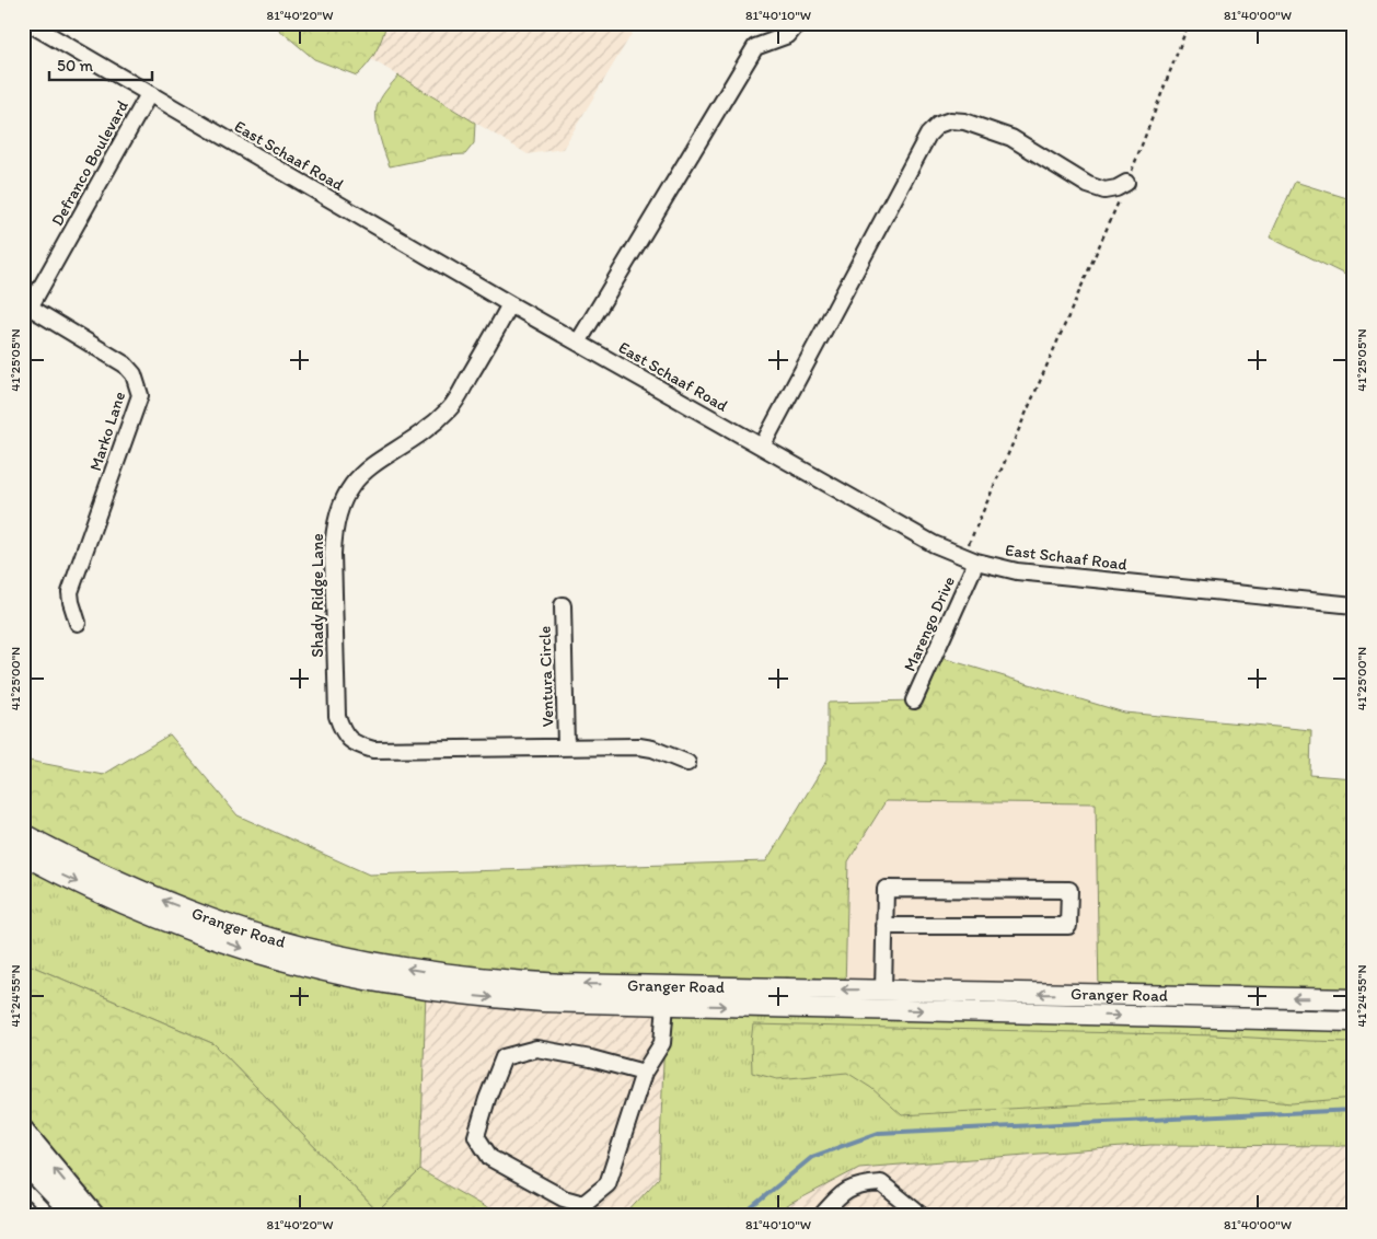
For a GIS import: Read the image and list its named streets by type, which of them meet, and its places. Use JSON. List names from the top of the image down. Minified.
{"streets":{"main road":["Granger Road"],"street":["East Schaaf Road","Defranco Boulevard","Marko Lane","Shady Ridge Lane","Marengo Drive","Ventura Circle"]},"crossings":[["East Schaaf Road","Defranco Boulevard"],["East Schaaf Road","Shady Ridge Lane"],["East Schaaf Road","Marengo Drive"],["Defranco Boulevard","Marko Lane"],["Shady Ridge Lane","Ventura Circle"]],"scale_bar":"50 m","coordinates":["81°40'20\"W","81°40'10\"W","81°40'00\"W","41°25'05\"N","41°25'00\"N","41°24'55\"N"]}
